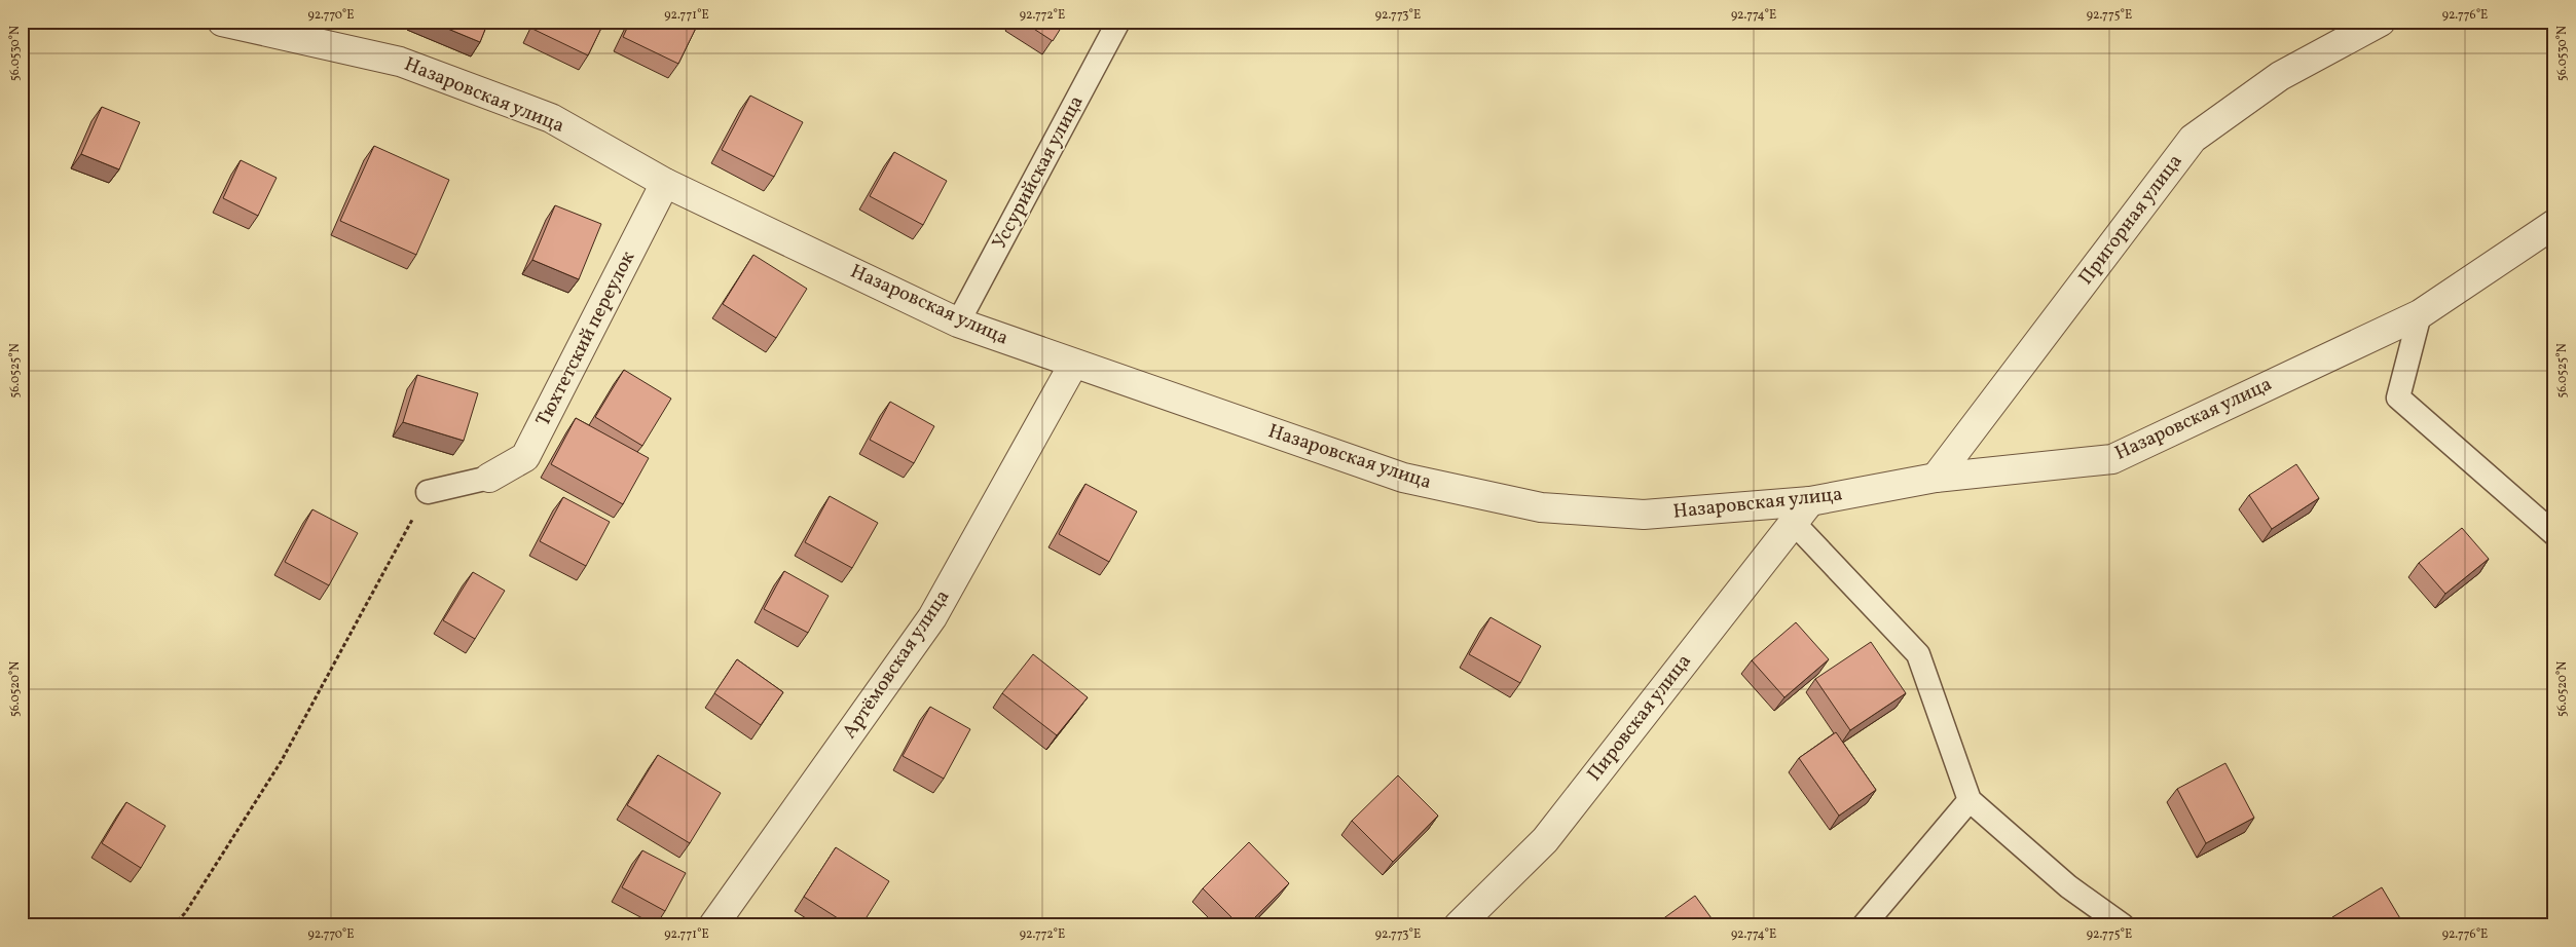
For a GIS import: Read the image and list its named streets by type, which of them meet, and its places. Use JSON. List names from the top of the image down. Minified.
{"streets":{"street":["Назаровская улица","Пригорная улица","Тюхтетский переулок","Артёмовская улица","Пировская улица"],"lane":["Уссурийская улица"]},"crossings":[["Назаровская улица","Уссурийская улица"],["Назаровская улица","Пригорная улица"],["Назаровская улица","Тюхтетский переулок"],["Назаровская улица","Артёмовская улица"],["Назаровская улица","Пировская улица"]],"coordinates":["92.770°E","92.771°E","92.772°E","92.773°E","92.774°E","92.775°E","92.776°E","56.0530°N","56.0525°N","56.0520°N"]}
